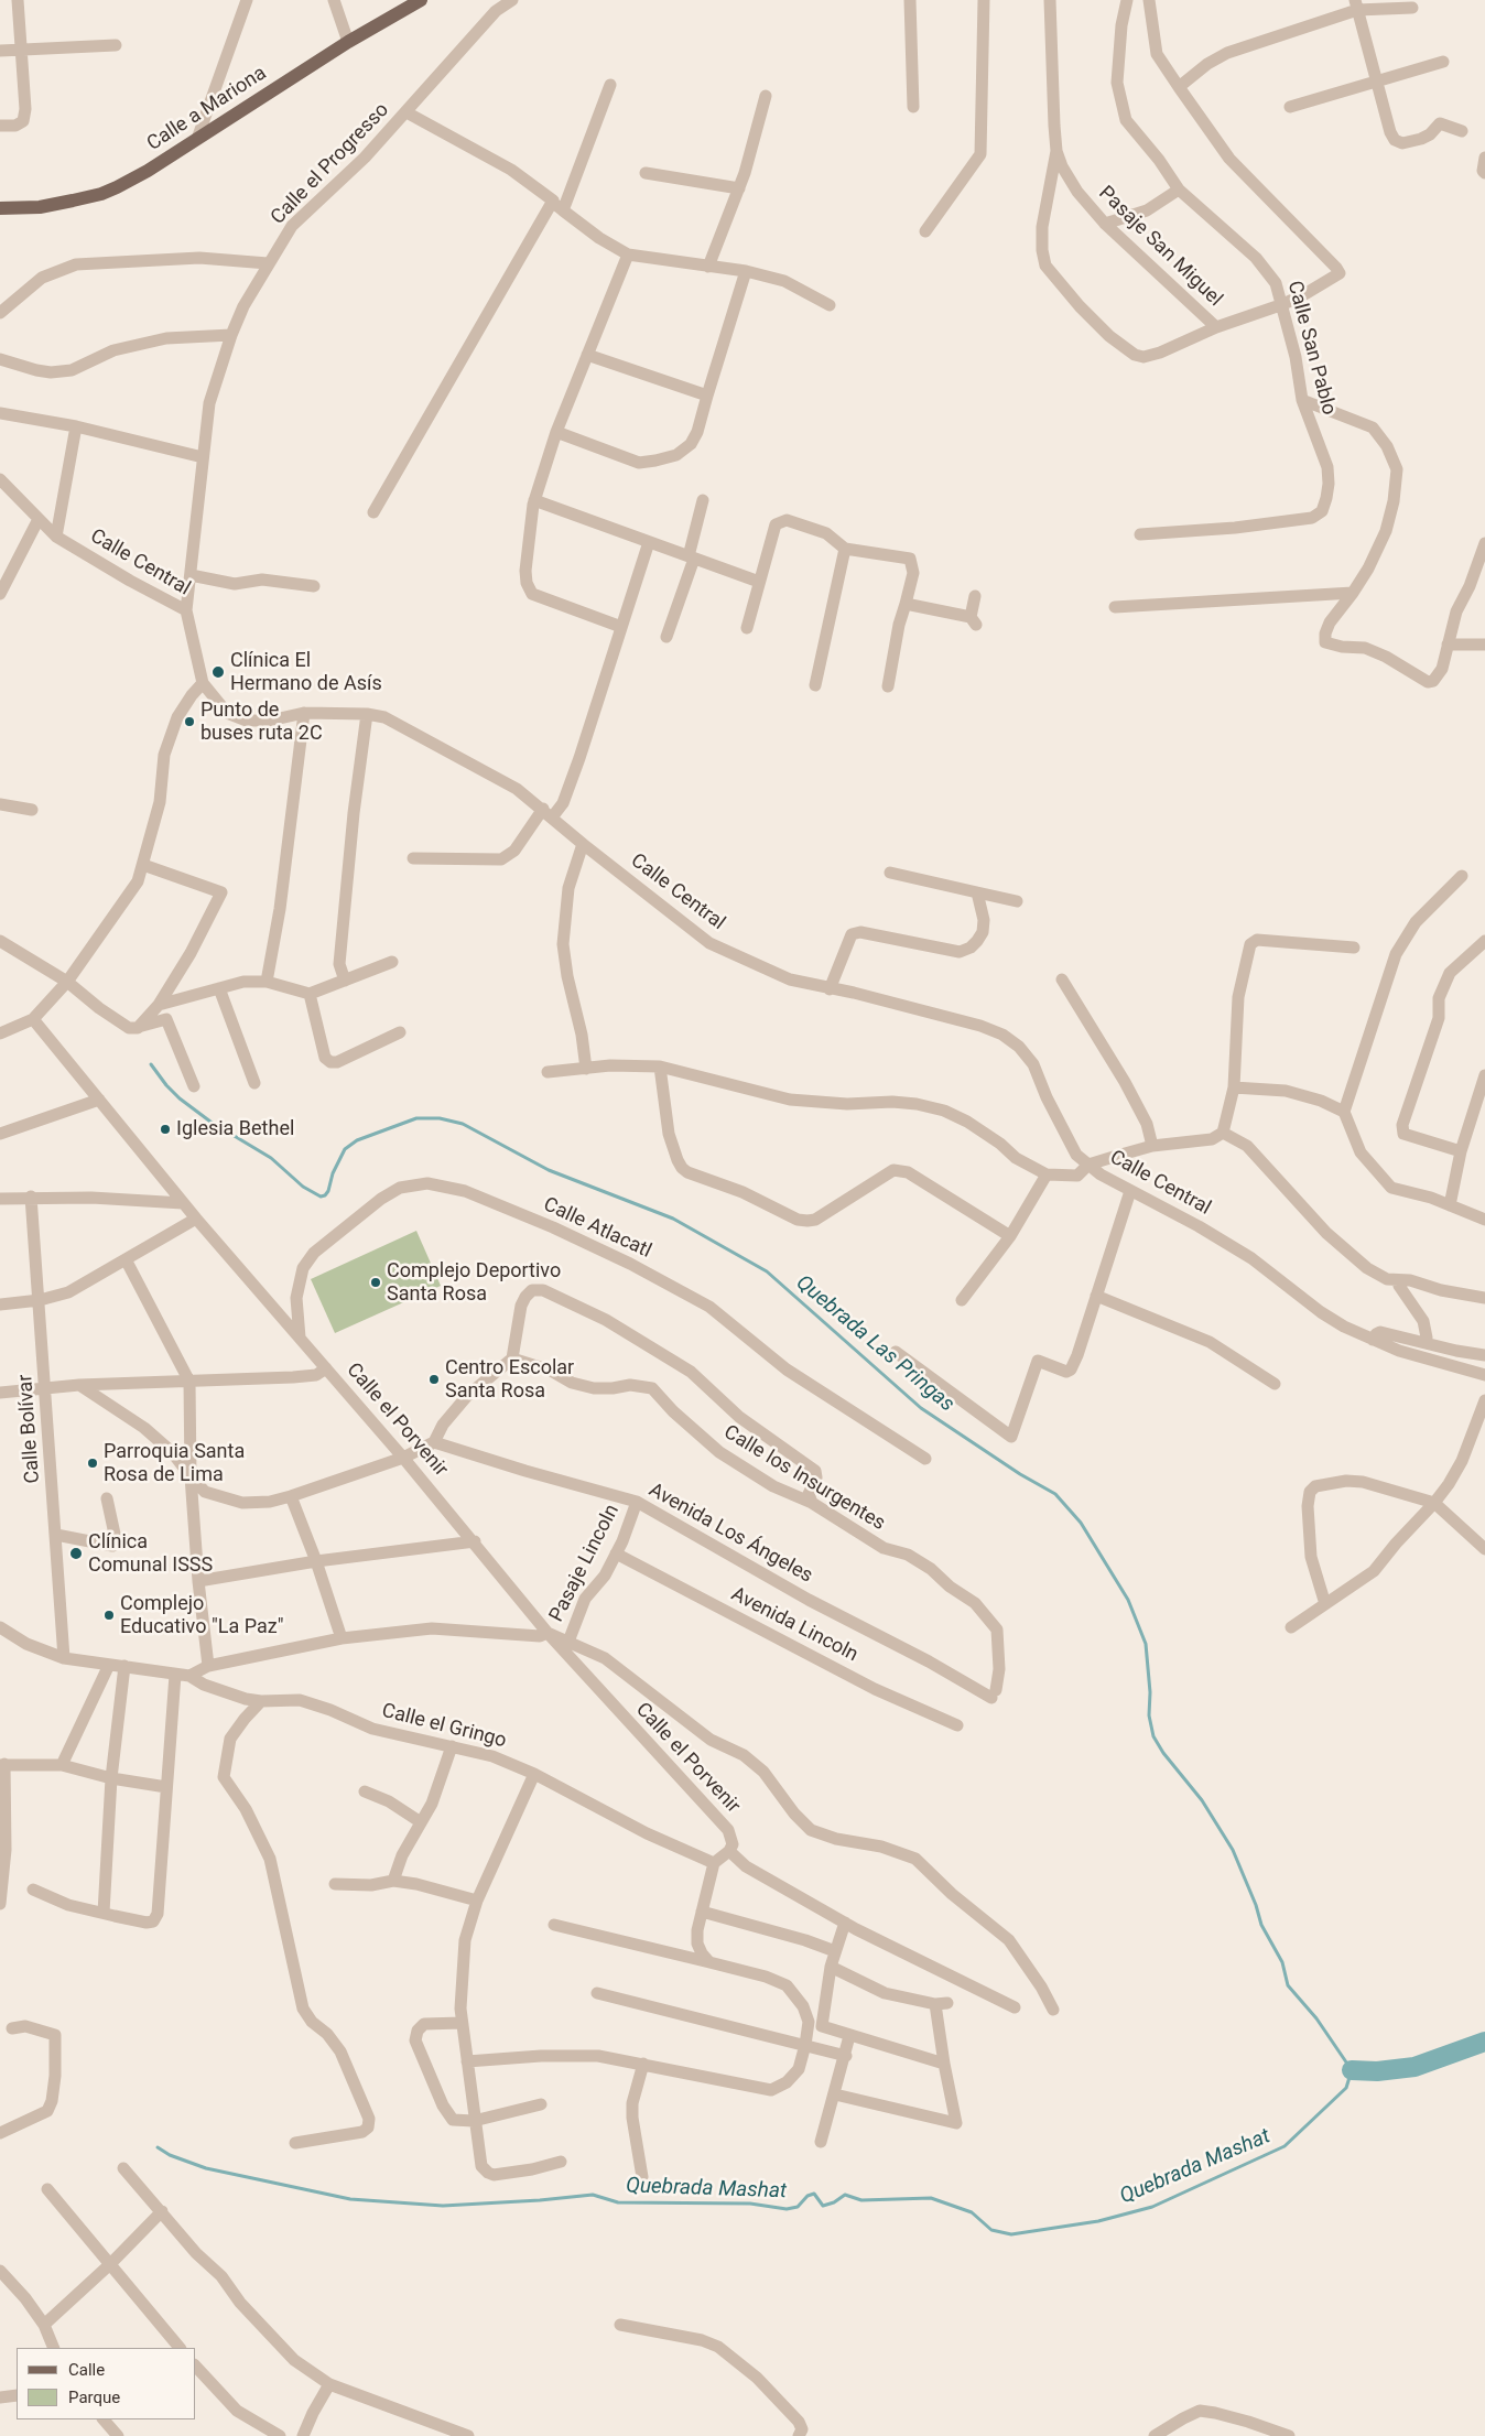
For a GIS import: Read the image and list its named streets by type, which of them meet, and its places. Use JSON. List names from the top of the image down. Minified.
{"streets":{"main road":["Calle a Mariona"],"street":["Calle el Progresso","Pasaje San Miguel","Calle San Pablo","Calle Central","Calle Atlacatl","Calle el Porvenir","Calle Bolívar","Calle los Insurgentes","Avenida Los Ángeles","Pasaje Lincoln","Avenida Lincoln","Calle el Gringo"]},"crossings":[["Calle el Progresso","Calle Central"],["Calle Atlacatl","Calle el Porvenir"],["Calle los Insurgentes","Avenida Los Ángeles"],["Avenida Los Ángeles","Pasaje Lincoln"],["Pasaje Lincoln","Avenida Lincoln"]],"water":["Quebrada Las Pringas","Quebrada Mashat"],"places":["Clínica El Hermano de Asís","Punto de buses ruta 2C","Iglesia Bethel","Complejo Deportivo Santa Rosa","Centro Escolar Santa Rosa","Parroquia Santa Rosa de Lima","Clínica Comunal ISSS","Complejo Educativo \"La Paz\""],"legend":["Calle","Parque"]}
